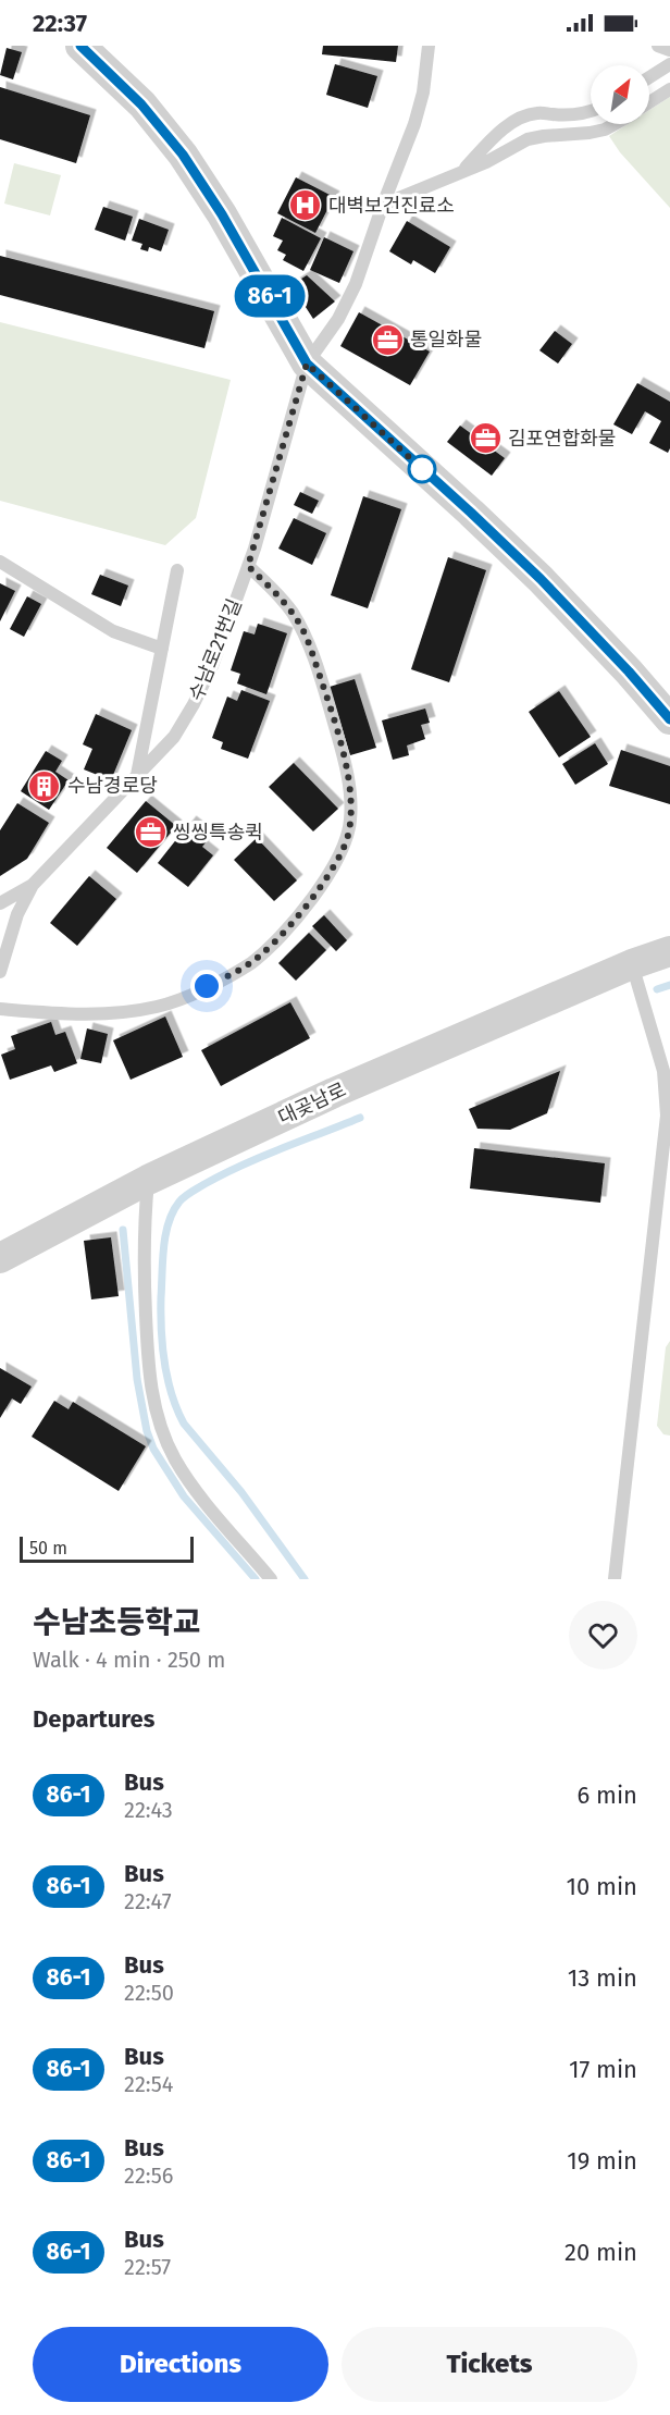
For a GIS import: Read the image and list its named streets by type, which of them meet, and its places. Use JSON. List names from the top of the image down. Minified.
{"streets":{"street":["대곶남로"],"lane":["수남로21번길"]},"places":{"hospital":["대벽보건진료소"],"office":["통일화물","김포연합화물","씽씽특송퀵"],"building":["수남경로당"]},"lines":["bus line 86-1"],"scale_bar":"50 m","north":"top right","page":{"status":"22:37","on_map":"86-1","scale":"50 m","heading":[["수남초등학교","Walk · 4 min · 250 m"],"Departures"],"list":[{"mark":"86-1","name":"Bus","note":"22:43","value":"6 min"},{"mark":"86-1","name":"Bus","note":"22:47","value":"10 min"},{"mark":"86-1","name":"Bus","note":"22:50","value":"13 min"},{"mark":"86-1","name":"Bus","note":"22:54","value":"17 min"},{"mark":"86-1","name":"Bus","note":"22:56","value":"19 min"},{"mark":"86-1","name":"Bus","note":"22:57","value":"20 min"}],"buttons":["Directions","Tickets"]}}
